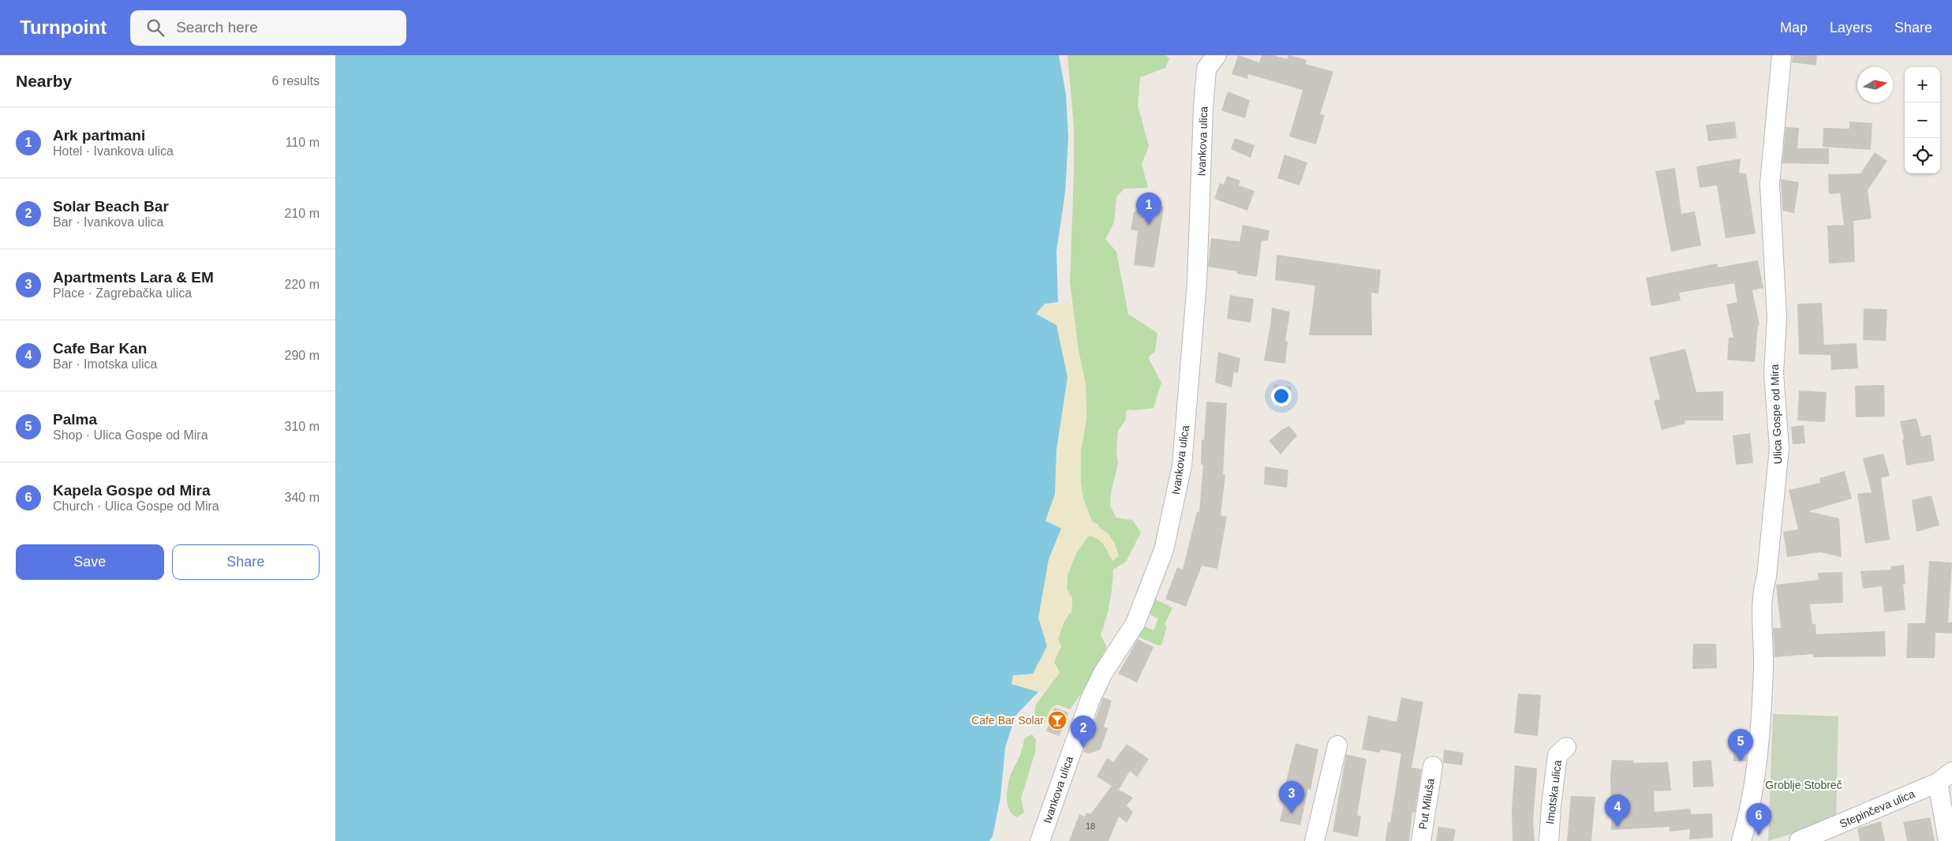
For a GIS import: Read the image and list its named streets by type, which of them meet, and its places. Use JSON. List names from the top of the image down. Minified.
{"streets":{"street":["Ivankova ulica","Ulica Gospe od Mira","Imotska ulica","Put Miluša","Stepinčeva ulica"]},"parks":["Groblje Stobreč"],"places":{"bar":["Cafe Bar Solar"]},"house_numbers":["18"],"north":"right","page":{"header":"Turnpoint","search":"Search here","nav":["Map","Layers","Share"],"heading":["Nearby","6 results"],"map_buttons":["+","−"],"list":[{"mark":"1","name":"Ark partmani","note":"Hotel · Ivankova ulica","value":"110 m"},{"mark":"2","name":"Solar Beach Bar","note":"Bar · Ivankova ulica","value":"210 m"},{"mark":"3","name":"Apartments Lara & EM","note":"Place · Zagrebačka ulica","value":"220 m"},{"mark":"4","name":"Cafe Bar Kan","note":"Bar · Imotska ulica","value":"290 m"},{"mark":"5","name":"Palma","note":"Shop · Ulica Gospe od Mira","value":"310 m"},{"mark":"6","name":"Kapela Gospe od Mira","note":"Church · Ulica Gospe od Mira","value":"340 m"}],"pins":["1","2","5","3","4","6"],"buttons":["Save","Share"]}}
